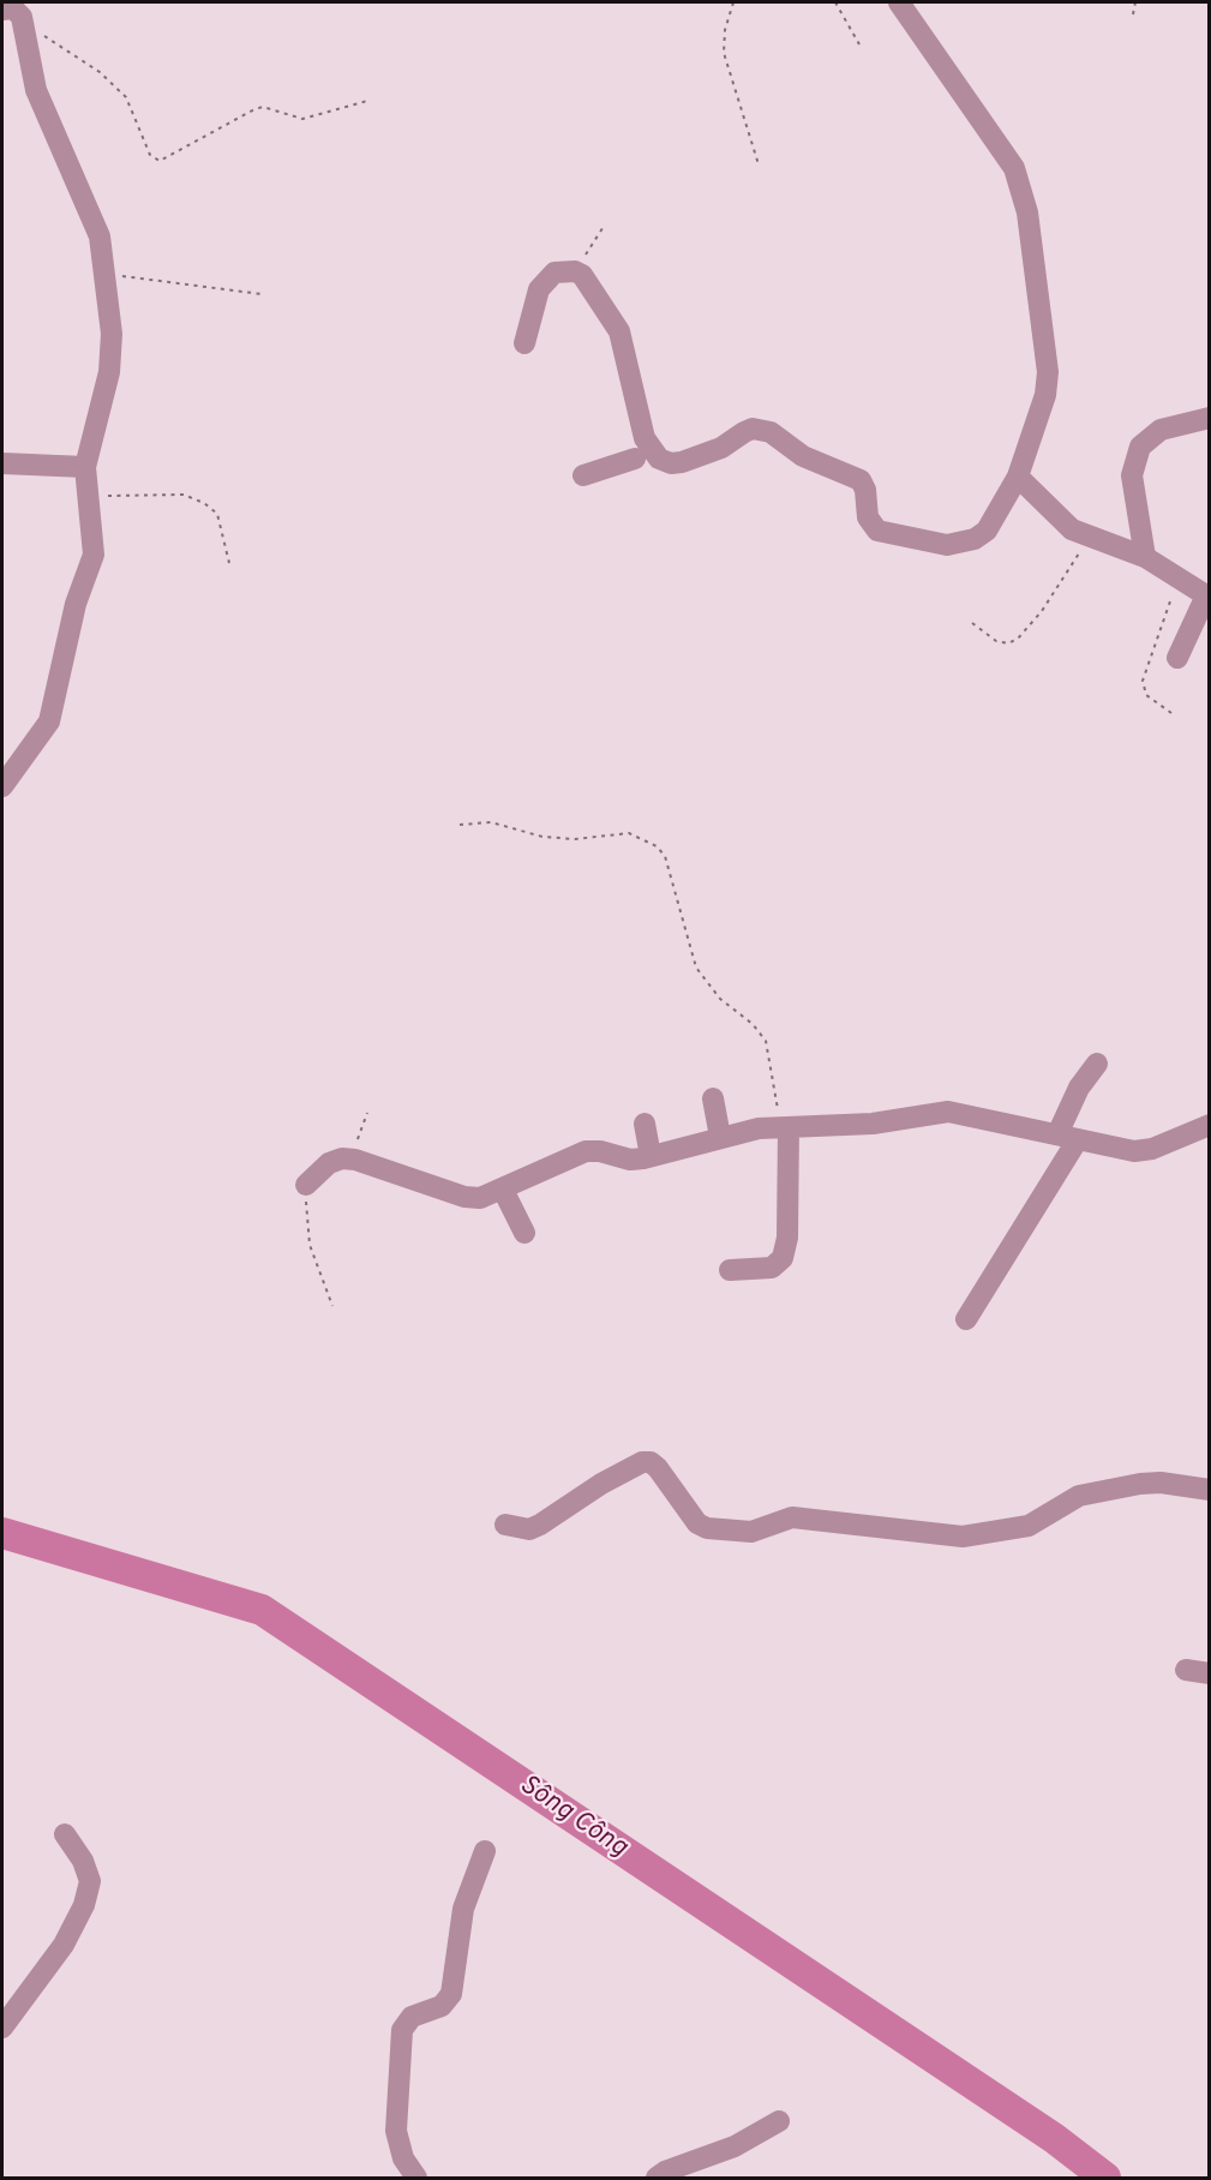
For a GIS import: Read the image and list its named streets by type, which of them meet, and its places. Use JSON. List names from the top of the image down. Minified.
{"water":["Sông Công"]}
